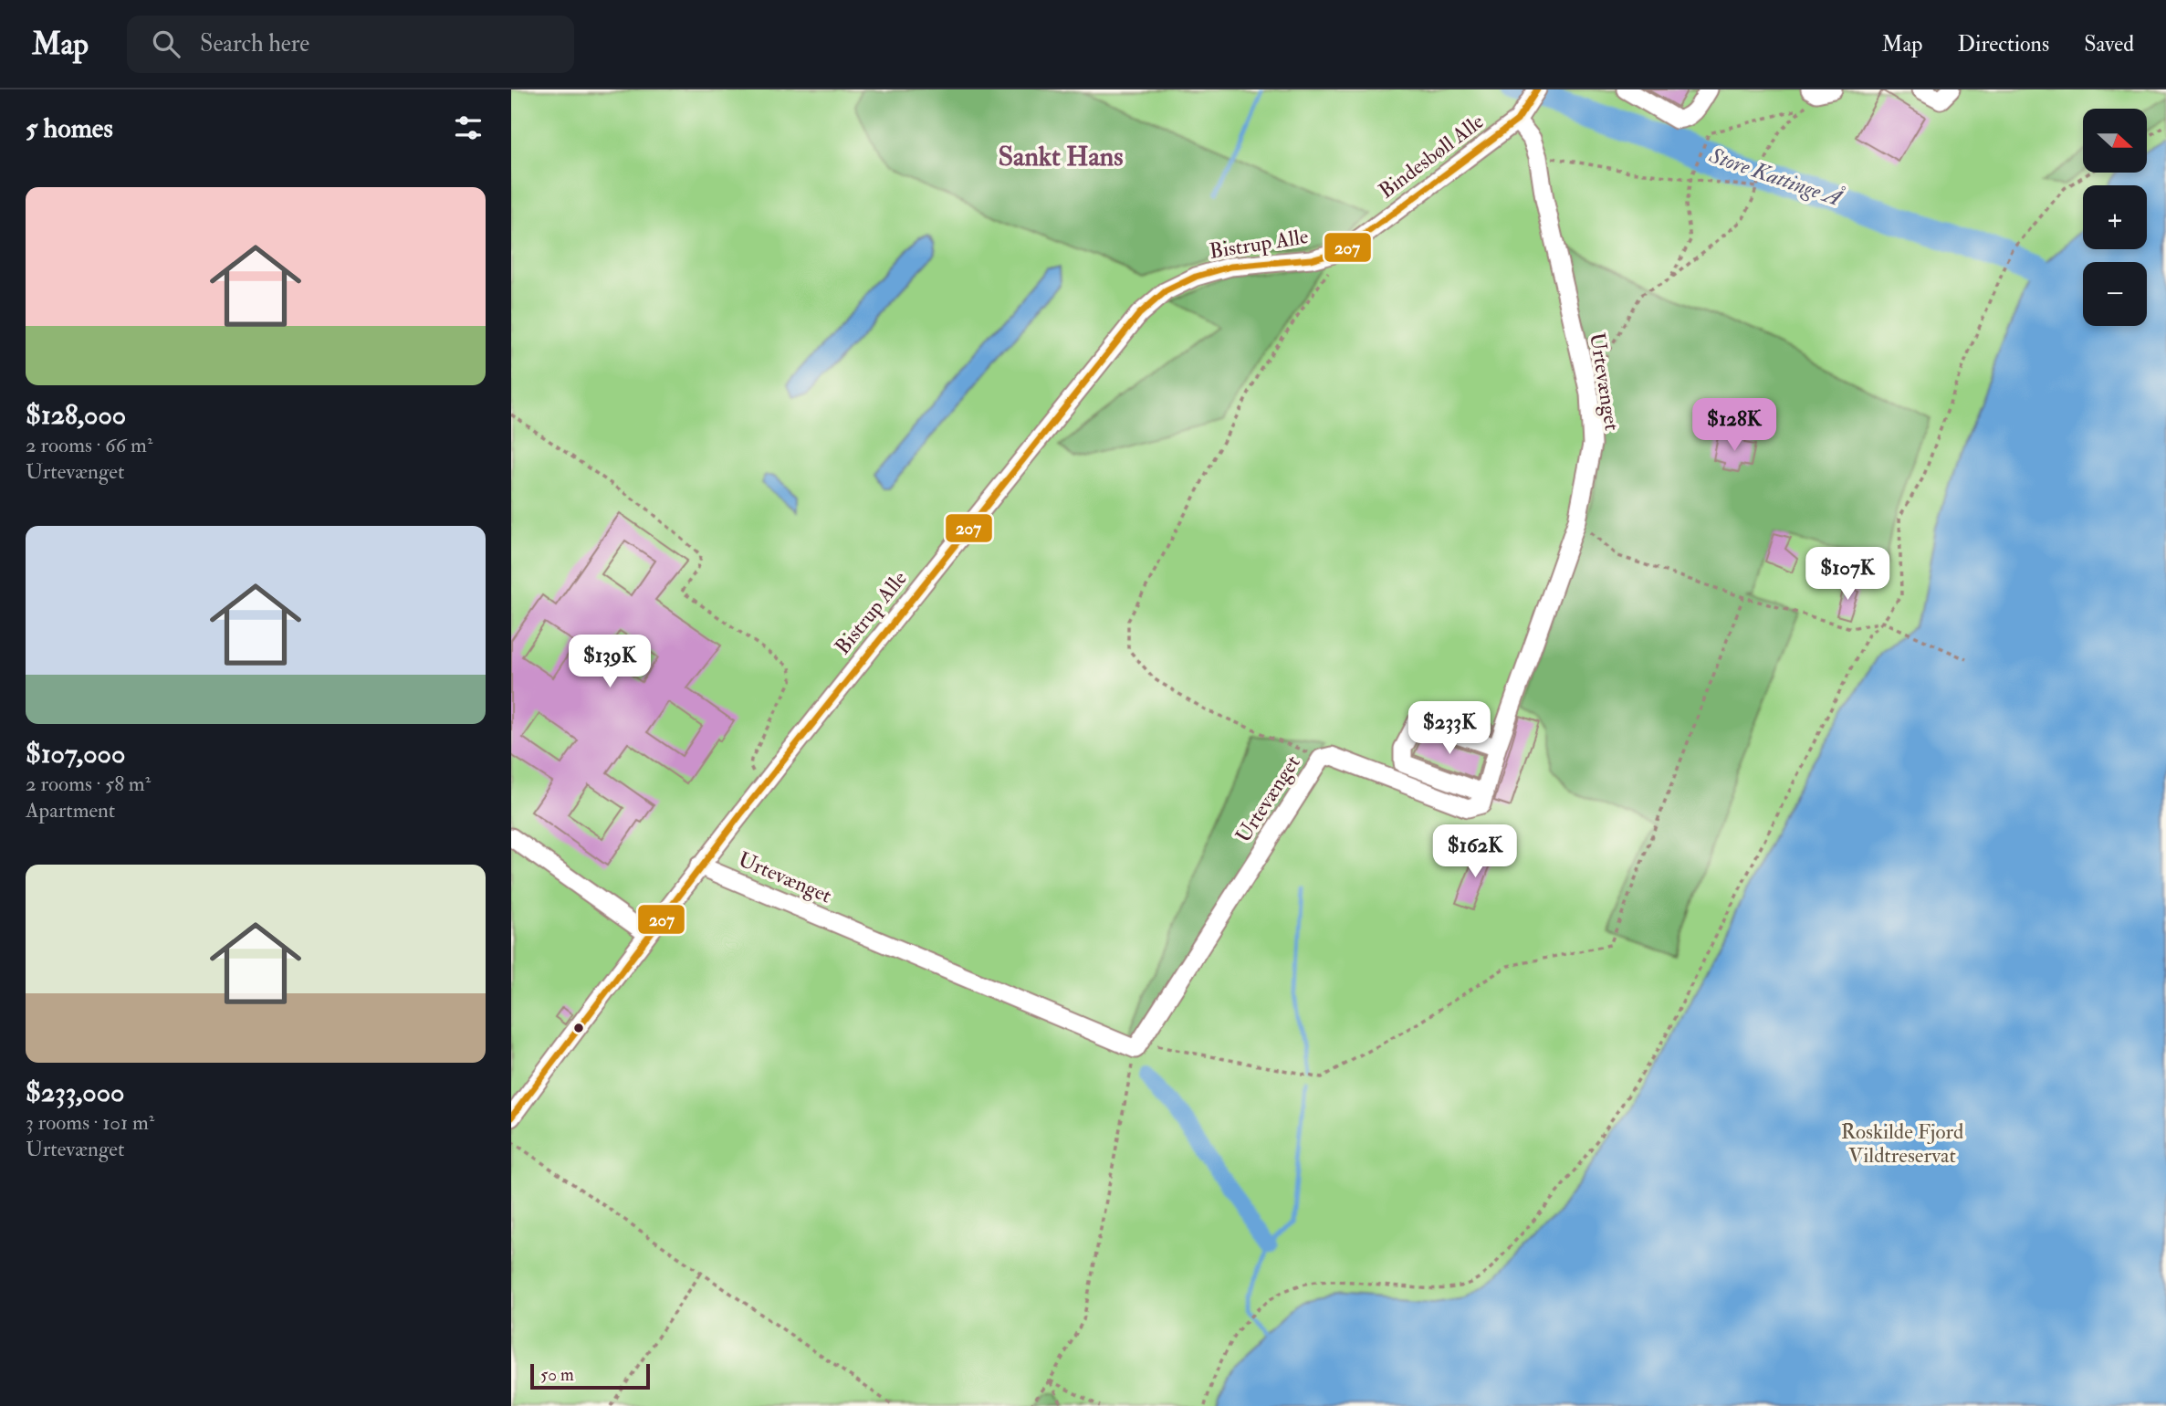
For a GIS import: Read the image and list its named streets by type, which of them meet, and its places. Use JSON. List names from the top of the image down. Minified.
{"streets":{"street":["Bindesbøll Alle","Bistrup Alle","Urtevænget"]},"crossings":[["Bindesbøll Alle","Bistrup Alle"],["Bindesbøll Alle","Urtevænget"],["Bistrup Alle","Urtevænget"]],"districts":["Sankt Hans"],"water":["Store Kattinge Å"],"parks":["Roskilde Fjord Vildtreservat"],"lines":["transit line 207"],"scale_bar":"50 m","north":"right","page":{"header":"Map","search":"Search here","nav":["Map","Directions","Saved"],"heading":"5 homes","map_buttons":["+","−"],"list":[{"name":"$128,000","note":"2 rooms · 66 m² · Urtevænget"},{"name":"$107,000","note":"2 rooms · 58 m² · Apartment"},{"name":"$233,000","note":"3 rooms · 101 m² · Urtevænget"}],"price":["$128K","$107K","$139K","$233K","$162K"],"scale":"50 m"}}
